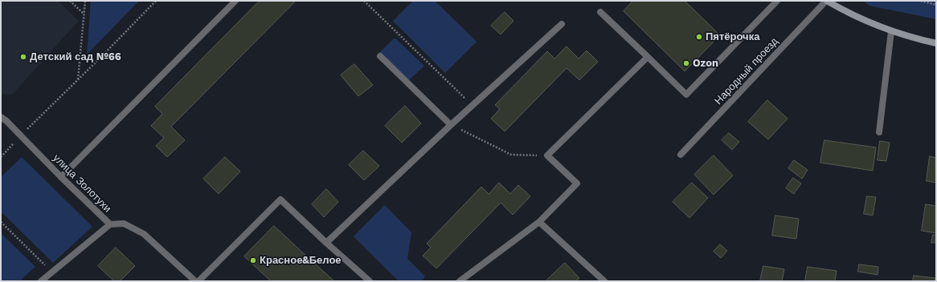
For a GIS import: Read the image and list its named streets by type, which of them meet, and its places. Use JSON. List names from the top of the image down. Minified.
{"streets":{"street":["Народный проезд","улица Золотухи"]},"places":["Пятёрочка","Детский сад №66","Ozon","Красное&Белое"]}
